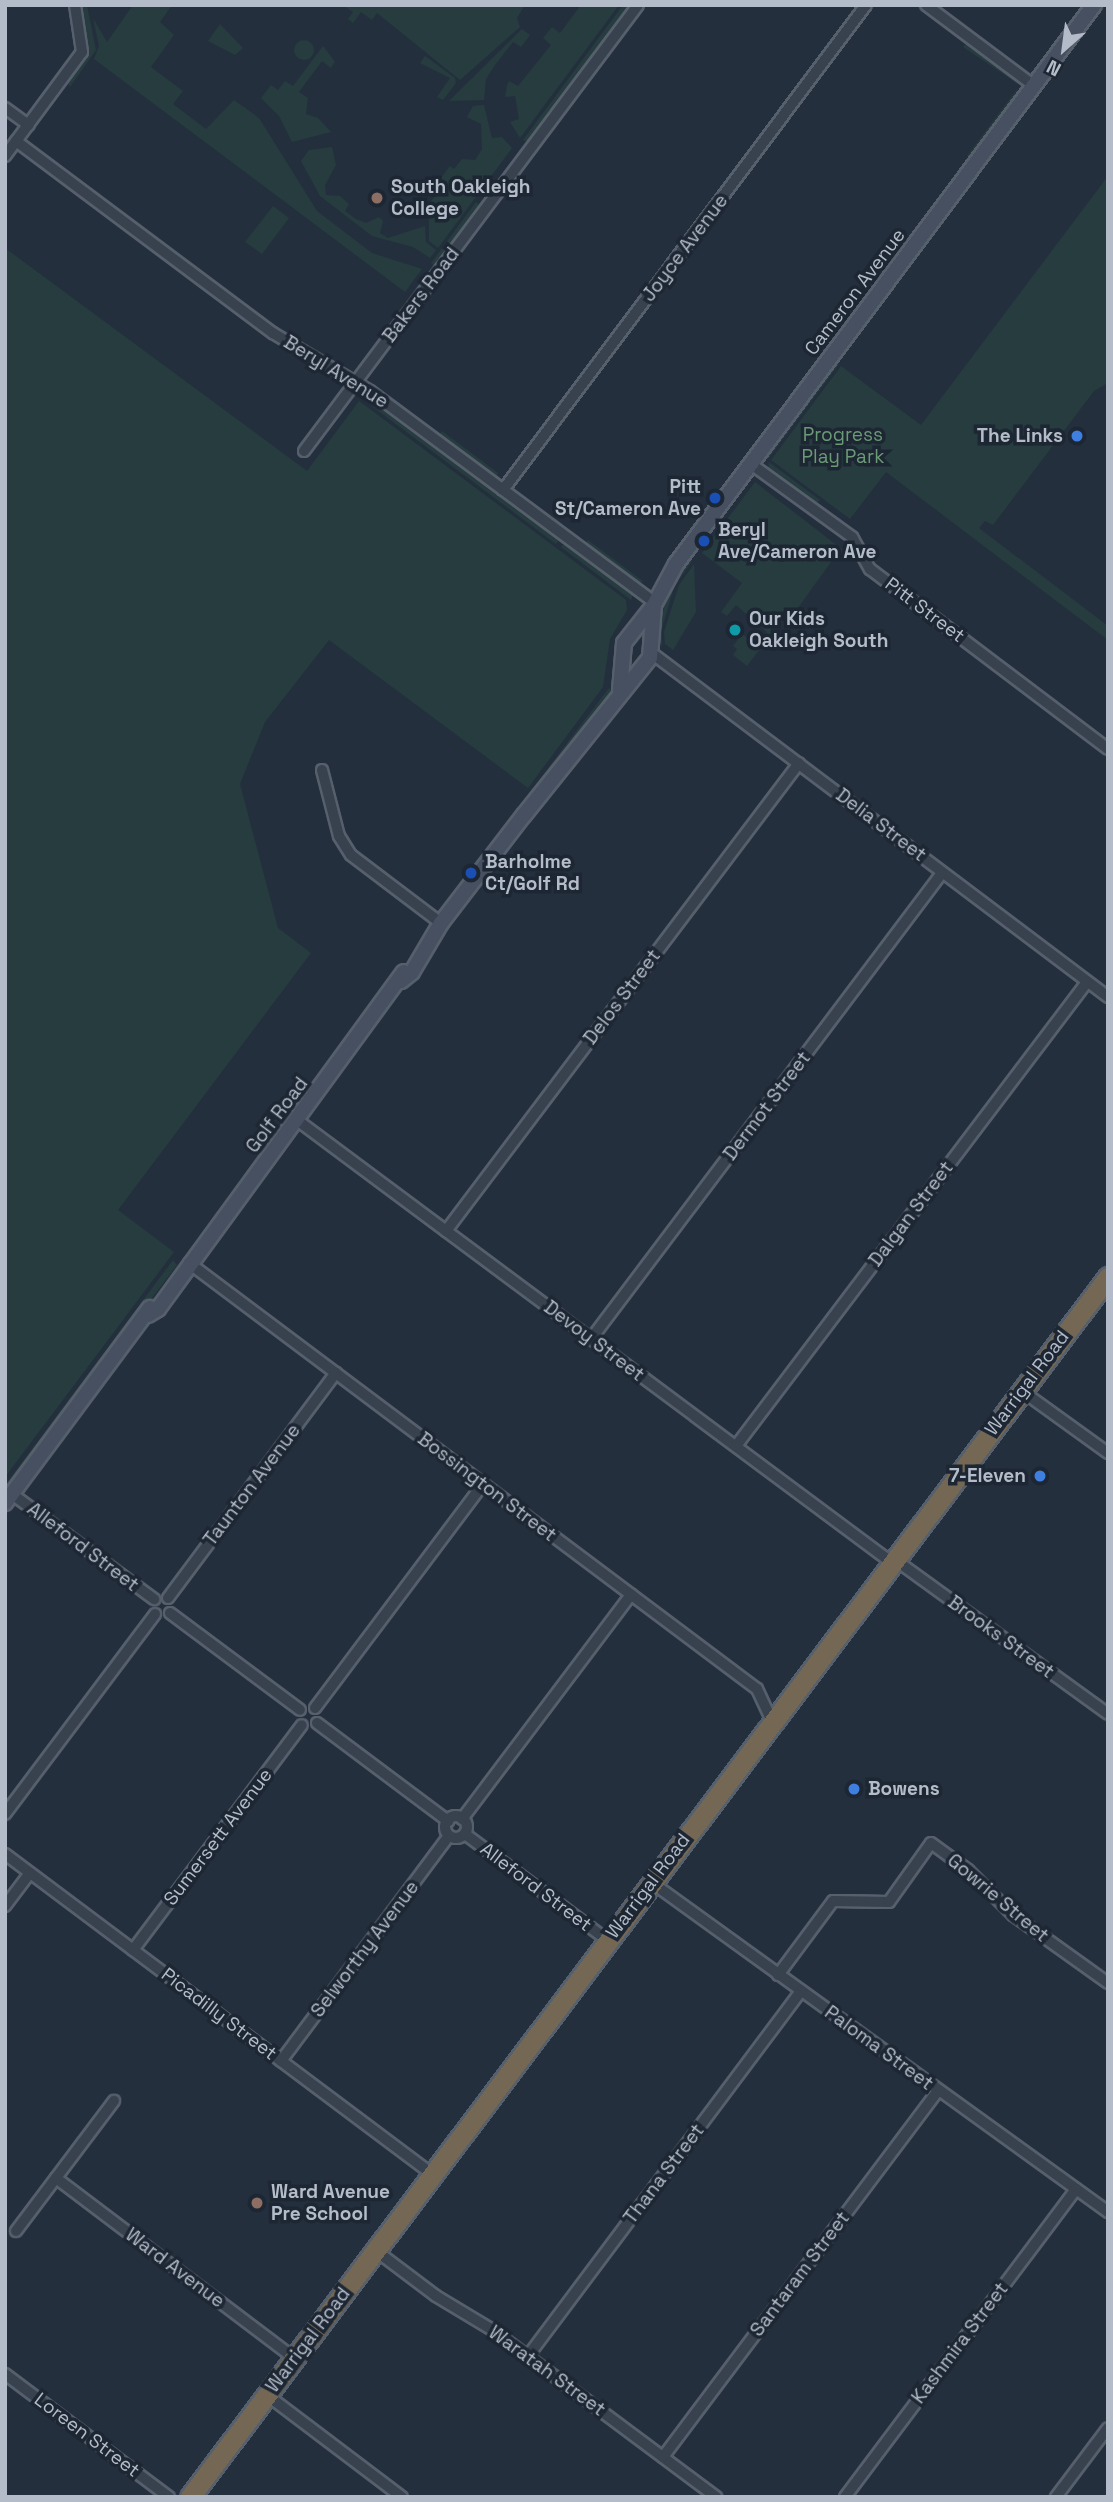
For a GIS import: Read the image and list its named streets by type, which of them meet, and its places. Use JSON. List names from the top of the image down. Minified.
{"streets":{"highway":["Warrigal Road"],"street":["Joyce Avenue","Cameron Avenue","Bakers Road","Beryl Avenue","Pitt Street","Delia Street","Delos Street","Dermot Street","Golf Road","Dalgan Street","Devoy Street","Taunton Avenue","Bossington Street","Alleford Street","Brooks Street","Sumersett Avenue","Gowrie Street","Selworthy Avenue","Picadilly Street","Paloma Street","Thana Street","Ward Avenue","Santaram Street","Kashmira Street","Waratah Street","Loreen Street"]},"crossings":[["Joyce Avenue","Beryl Avenue"],["Cameron Avenue","Beryl Avenue"],["Cameron Avenue","Pitt Street"],["Cameron Avenue","Delia Street"],["Cameron Avenue","Golf Road"],["Bakers Road","Beryl Avenue"],["Delia Street","Delos Street"],["Delia Street","Dermot Street"],["Delia Street","Golf Road"],["Delia Street","Dalgan Street"],["Delos Street","Devoy Street"],["Dermot Street","Devoy Street"],["Golf Road","Devoy Street"],["Golf Road","Bossington Street"],["Golf Road","Alleford Street"],["Dalgan Street","Devoy Street"],["Devoy Street","Warrigal Road"],["Devoy Street","Brooks Street"],["Warrigal Road","Bossington Street"],["Warrigal Road","Alleford Street"],["Warrigal Road","Brooks Street"],["Warrigal Road","Picadilly Street"],["Warrigal Road","Paloma Street"],["Warrigal Road","Ward Avenue"],["Warrigal Road","Waratah Street"],["Taunton Avenue","Bossington Street"],["Sumersett Avenue","Picadilly Street"],["Gowrie Street","Paloma Street"],["Selworthy Avenue","Picadilly Street"],["Paloma Street","Thana Street"],["Paloma Street","Santaram Street"],["Paloma Street","Kashmira Street"],["Thana Street","Waratah Street"],["Santaram Street","Waratah Street"]],"parks":["Progress Play Park"],"places":["South Oakleigh College","The Links","Pitt St/Cameron Ave","Beryl Ave/Cameron Ave","Our Kids Oakleigh South","Barholme Ct/Golf Rd","7-Eleven","Bowens","Ward Avenue Pre School"],"north":"bottom left"}
